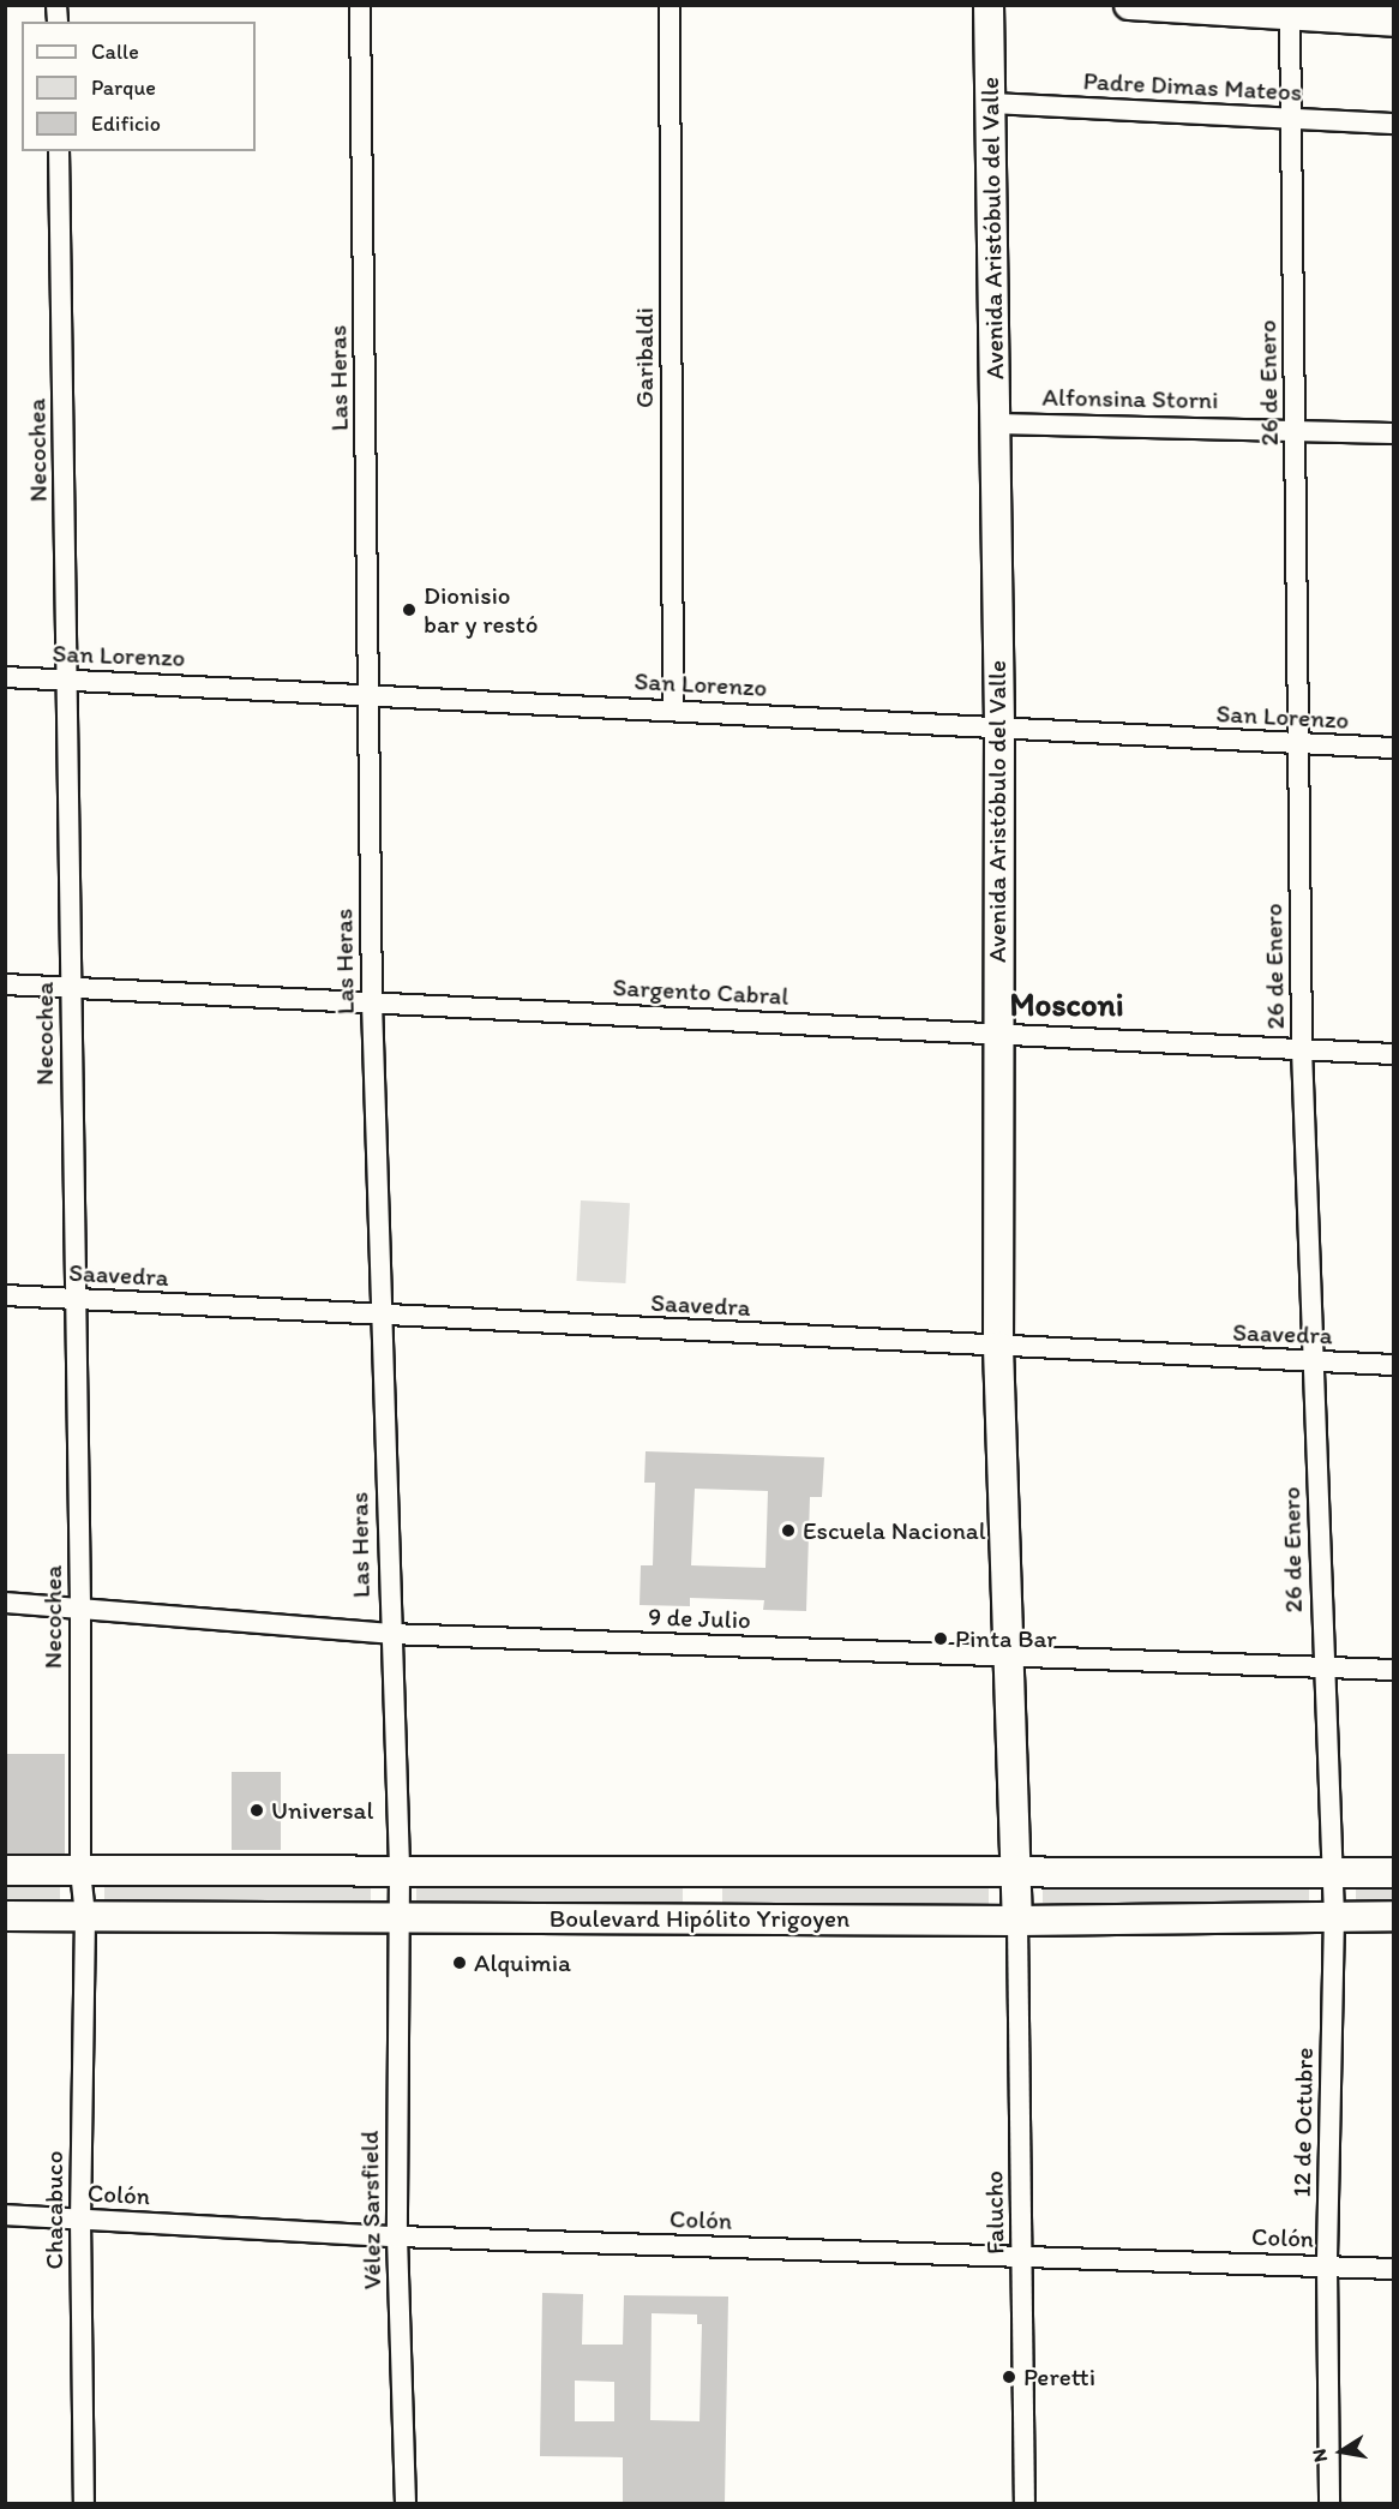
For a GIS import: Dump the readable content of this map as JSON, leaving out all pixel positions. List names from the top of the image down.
{
  "streets": {
    "main road": ["Avenida Aristóbulo del Valle", "Boulevard Hipólito Yrigoyen"],
    "street": [
      "Padre Dimas Mateos",
      "Garibaldi",
      "Las Heras",
      "26 de Enero",
      "Alfonsina Storni",
      "Necochea",
      "San Lorenzo",
      "Sargento Cabral",
      "Saavedra",
      "9 de Julio",
      "12 de Octubre",
      "Colón",
      "Chacabuco",
      "Vélez Sarsfield",
      "Falucho"
    ]
  },
  "crossings": [
    ["Padre Dimas Mateos", "Avenida Aristóbulo del Valle"],
    ["Padre Dimas Mateos", "26 de Enero"],
    ["Avenida Aristóbulo del Valle", "Alfonsina Storni"],
    ["Avenida Aristóbulo del Valle", "San Lorenzo"],
    ["Avenida Aristóbulo del Valle", "Sargento Cabral"],
    ["Avenida Aristóbulo del Valle", "Saavedra"],
    ["Avenida Aristóbulo del Valle", "9 de Julio"],
    ["Avenida Aristóbulo del Valle", "Boulevard Hipólito Yrigoyen"],
    ["Avenida Aristóbulo del Valle", "Falucho"],
    ["Garibaldi", "San Lorenzo"],
    ["Las Heras", "San Lorenzo"],
    ["Las Heras", "Sargento Cabral"],
    ["Las Heras", "Saavedra"],
    ["Las Heras", "9 de Julio"],
    ["Las Heras", "Boulevard Hipólito Yrigoyen"],
    ["Las Heras", "Vélez Sarsfield"],
    ["26 de Enero", "Alfonsina Storni"],
    ["26 de Enero", "San Lorenzo"],
    ["26 de Enero", "Sargento Cabral"],
    ["26 de Enero", "Saavedra"],
    ["26 de Enero", "9 de Julio"],
    ["26 de Enero", "Boulevard Hipólito Yrigoyen"],
    ["26 de Enero", "12 de Octubre"],
    ["Necochea", "San Lorenzo"],
    ["Necochea", "Sargento Cabral"],
    ["Necochea", "Saavedra"],
    ["Necochea", "9 de Julio"],
    ["Necochea", "Boulevard Hipólito Yrigoyen"],
    ["Necochea", "Chacabuco"],
    ["Boulevard Hipólito Yrigoyen", "12 de Octubre"],
    ["Boulevard Hipólito Yrigoyen", "Chacabuco"],
    ["Boulevard Hipólito Yrigoyen", "Vélez Sarsfield"],
    ["Boulevard Hipólito Yrigoyen", "Falucho"],
    ["12 de Octubre", "Colón"],
    ["Colón", "Chacabuco"],
    ["Colón", "Vélez Sarsfield"],
    ["Colón", "Falucho"]
  ],
  "districts": ["Mosconi"],
  "places": [
    "Dionisio bar y restó",
    "Escuela Nacional",
    "Pinta Bar",
    "Universal",
    "Alquimia",
    "Peretti"
  ],
  "legend": ["Calle", "Parque", "Edificio"],
  "north": "left"
}
